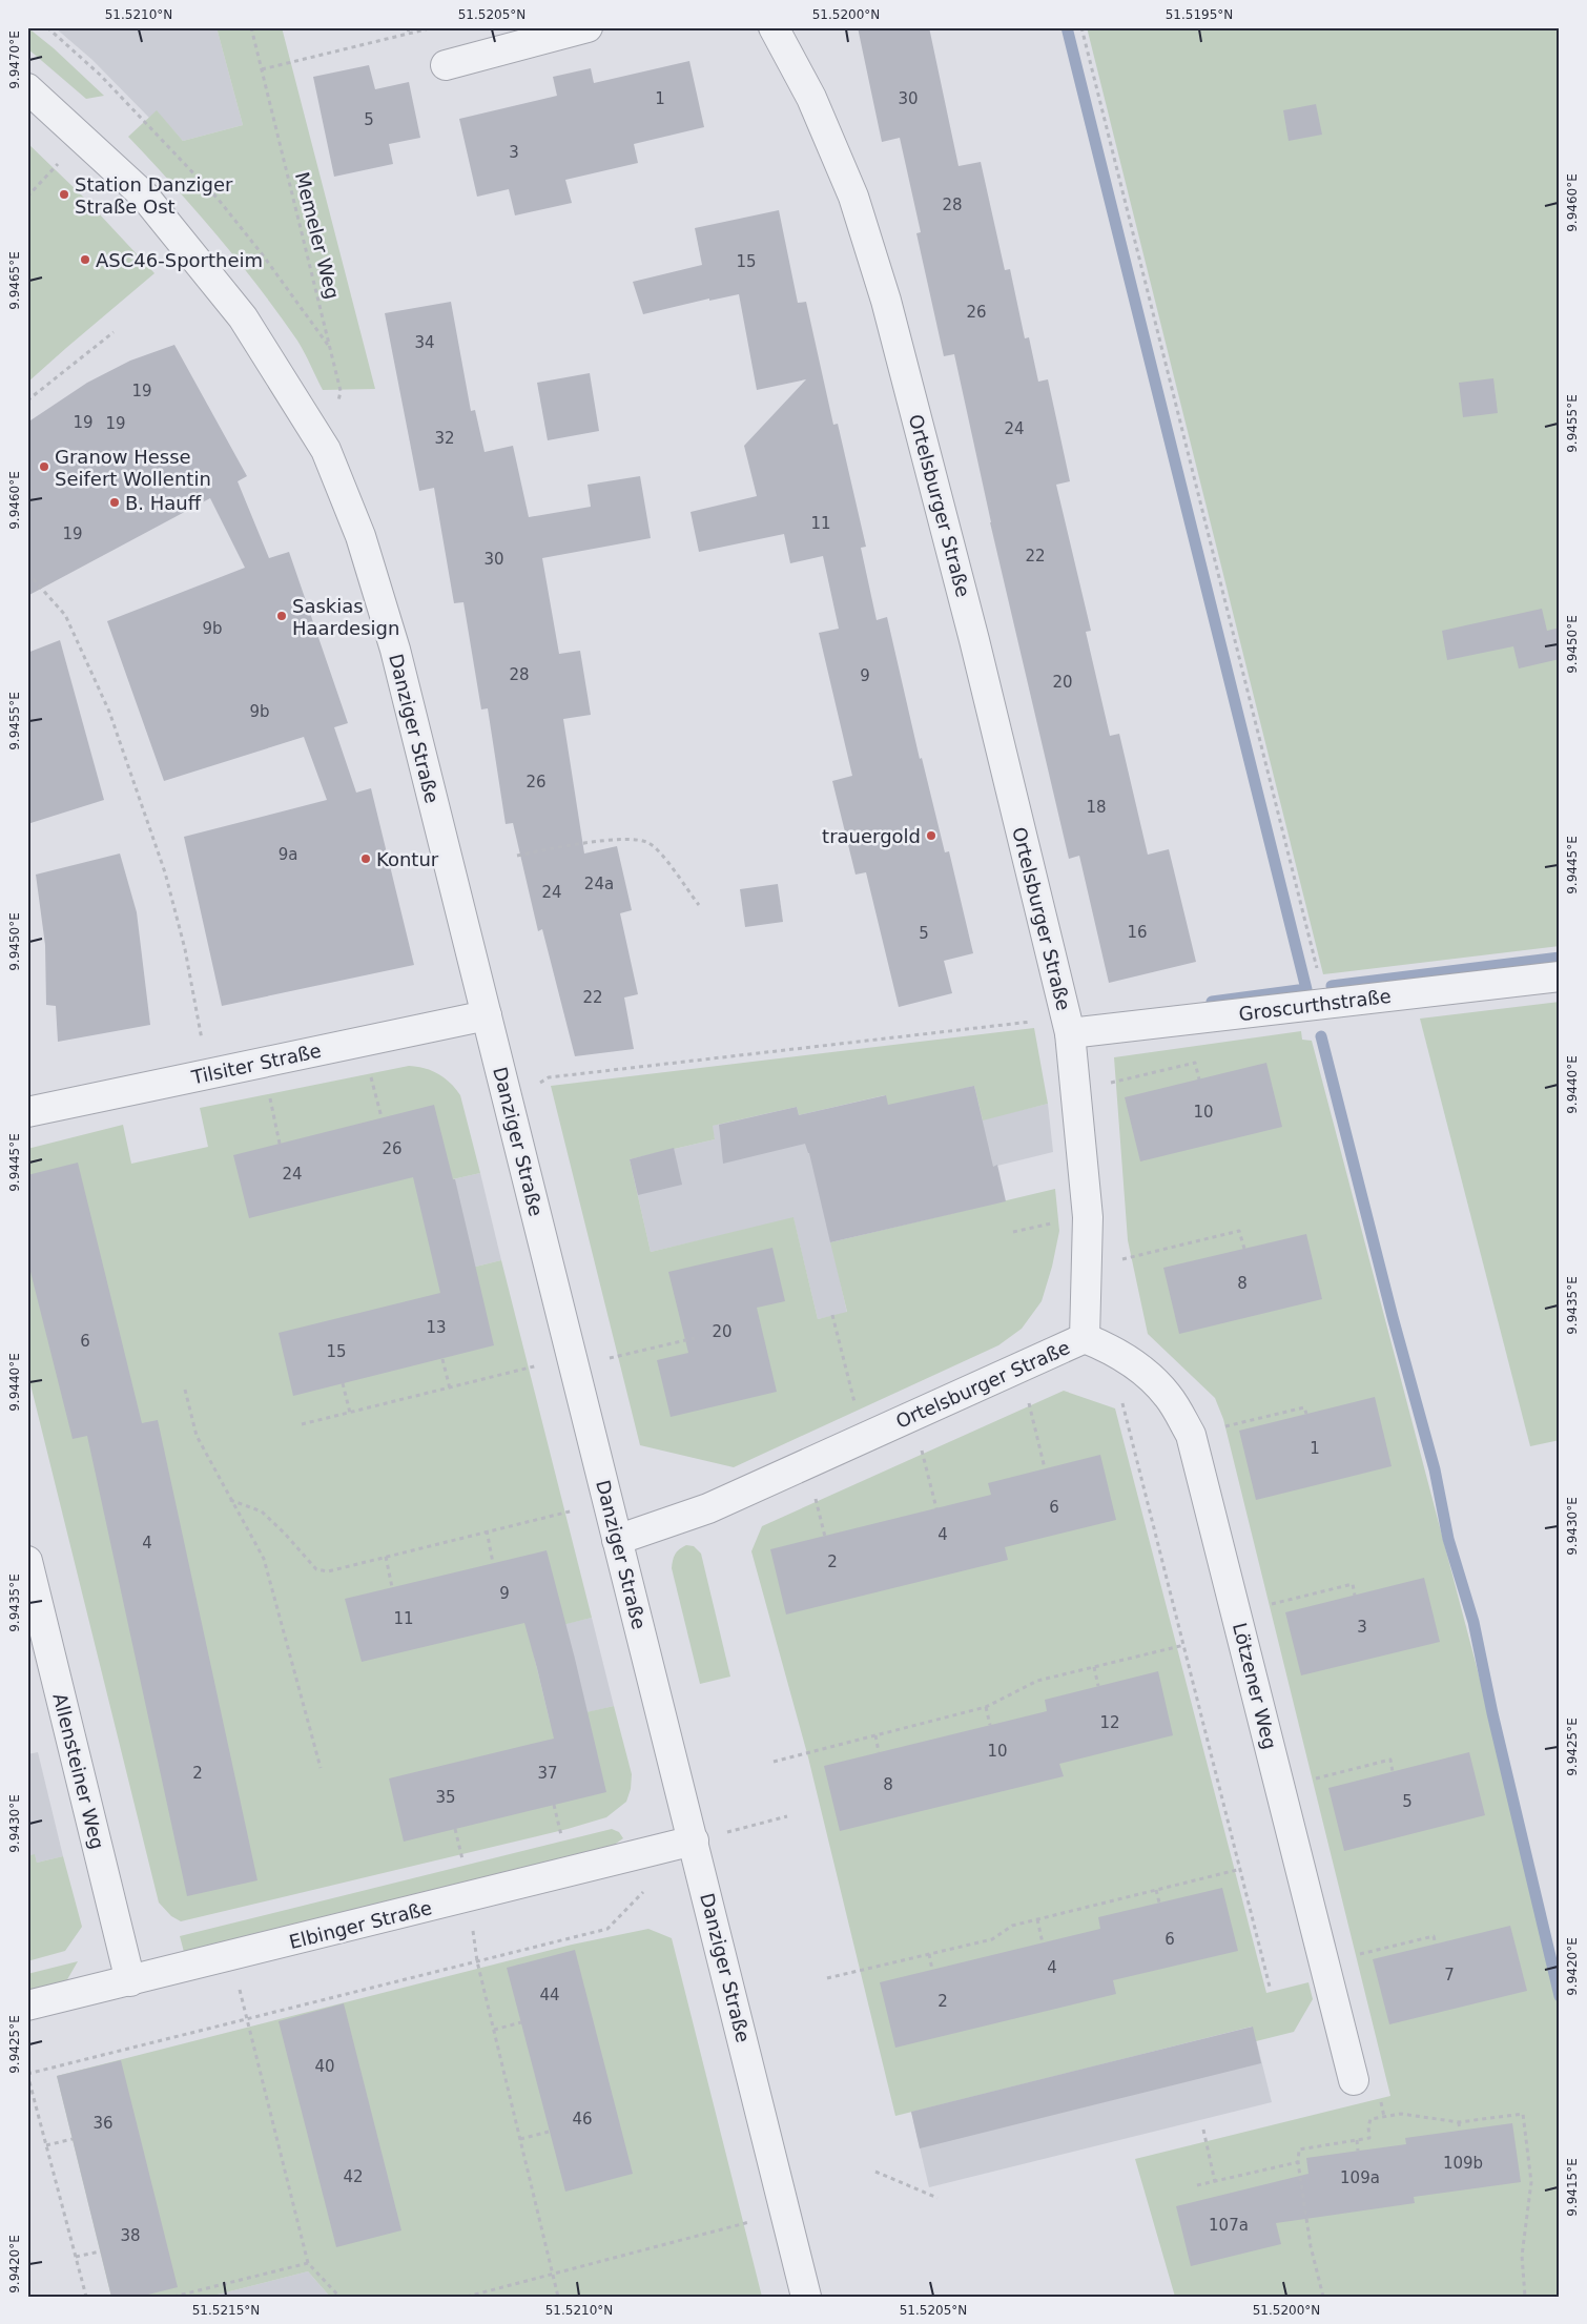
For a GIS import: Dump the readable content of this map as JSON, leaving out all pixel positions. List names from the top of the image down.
{
  "streets": {
    "street": [
      "Ortelsburger Straße",
      "Danziger Straße",
      "Groscurthstraße",
      "Tilsiter Straße",
      "Lötzener Weg",
      "Allensteiner Weg",
      "Elbinger Straße"
    ],
    "path": ["Memeler Weg"]
  },
  "crossings": [
    ["Memeler Weg", "Danziger Straße"],
    ["Ortelsburger Straße", "Danziger Straße"],
    ["Ortelsburger Straße", "Groscurthstraße"],
    ["Ortelsburger Straße", "Lötzener Weg"],
    ["Danziger Straße", "Tilsiter Straße"],
    ["Danziger Straße", "Elbinger Straße"],
    ["Allensteiner Weg", "Elbinger Straße"]
  ],
  "places": [
    "Station Danziger Straße Ost",
    "ASC46-Sportheim",
    "Granow Hesse Seifert Wollentin",
    "B. Hauff",
    "Saskias Haardesign",
    "trauergold",
    "Kontur"
  ],
  "house_numbers": [
    "1",
    "30",
    "5",
    "3",
    "28",
    "15",
    "26",
    "34",
    "19",
    "19",
    "19",
    "24",
    "32",
    "11",
    "19",
    "22",
    "30",
    "9b",
    "28",
    "9",
    "20",
    "9b",
    "26",
    "18",
    "9a",
    "24a",
    "24",
    "16",
    "5",
    "22",
    "10",
    "26",
    "24",
    "8",
    "13",
    "20",
    "6",
    "15",
    "1",
    "6",
    "4",
    "4",
    "2",
    "9",
    "11",
    "3",
    "12",
    "10",
    "2",
    "37",
    "8",
    "35",
    "5",
    "6",
    "4",
    "7",
    "44",
    "2",
    "40",
    "46",
    "36",
    "109b",
    "42",
    "109a",
    "107a",
    "38"
  ],
  "coordinates": [
    "51.5210°N",
    "51.5205°N",
    "51.5200°N",
    "51.5195°N",
    "9.9470°E",
    "9.9460°E",
    "9.9465°E",
    "9.9455°E",
    "9.9450°E",
    "9.9445°E",
    "9.9440°E",
    "9.9435°E",
    "9.9430°E",
    "9.9425°E",
    "9.9420°E",
    "9.9415°E",
    "51.5215°N"
  ]
}
